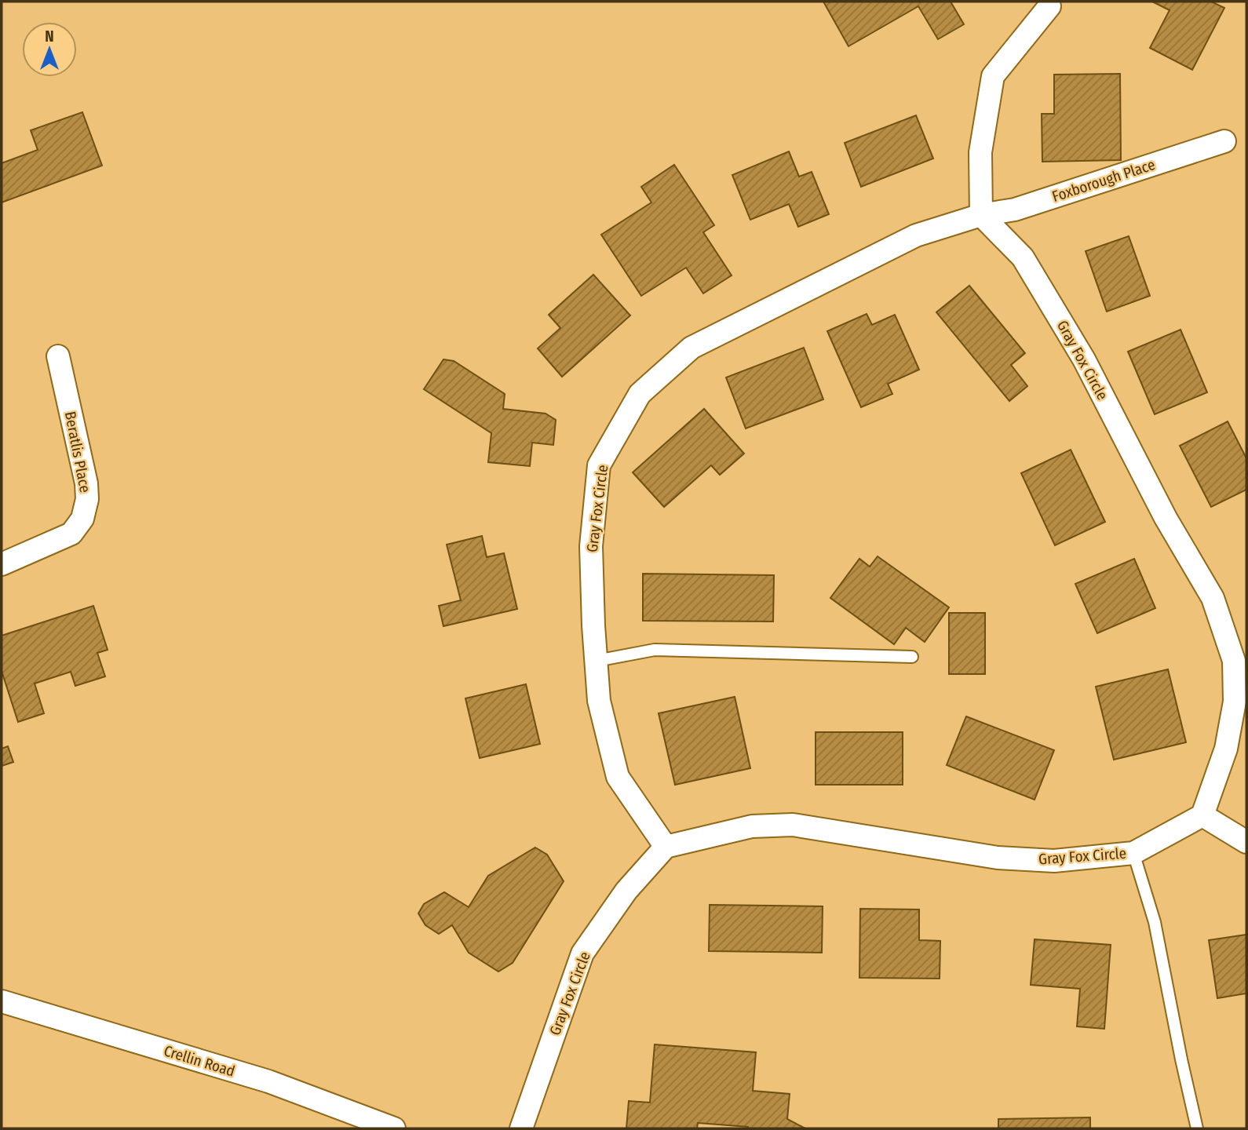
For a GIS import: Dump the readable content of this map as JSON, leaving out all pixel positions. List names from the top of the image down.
{
  "streets": {
    "street": [
      "Foxborough Place",
      "Gray Fox Circle",
      "Beratlis Place",
      "Crellin Road"
    ]
  },
  "crossings": [
    ["Foxborough Place", "Gray Fox Circle"]
  ],
  "north": "top"
}
